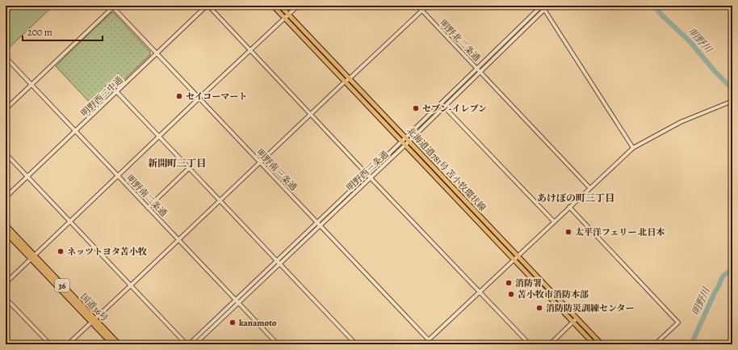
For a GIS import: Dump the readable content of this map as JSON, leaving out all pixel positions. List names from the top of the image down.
{
  "streets": {
    "highway": ["36", "国道36号"],
    "main road": ["北海道道781号 苫小牧環状線"],
    "street": [
      "明野北二条通",
      "明野西二中通",
      "明野南三条通",
      "明野西三条通",
      "明野南二条通"
    ]
  },
  "crossings": [
    ["明野北二条通", "明野西三条通"],
    ["明野西二中通", "明野南三条通"],
    ["明野西二中通", "明野南二条通"],
    ["北海道道781号 苫小牧環状線", "明野西三条通"],
    ["明野南三条通", "明野西三条通"],
    ["明野西三条通", "明野南二条通"]
  ],
  "districts": ["新開町三丁目", "あけぼの町三丁目"],
  "water": ["明野川"],
  "places": [
    "セイコーマート",
    "セブン-イレブン",
    "太平洋フェリー 北日本",
    "ネッツトヨタ苫小牧",
    "消防署",
    "苫小牧市消防本部",
    "消防防災訓練センター",
    "kanamoto"
  ],
  "scale_bar": "200 m"
}
